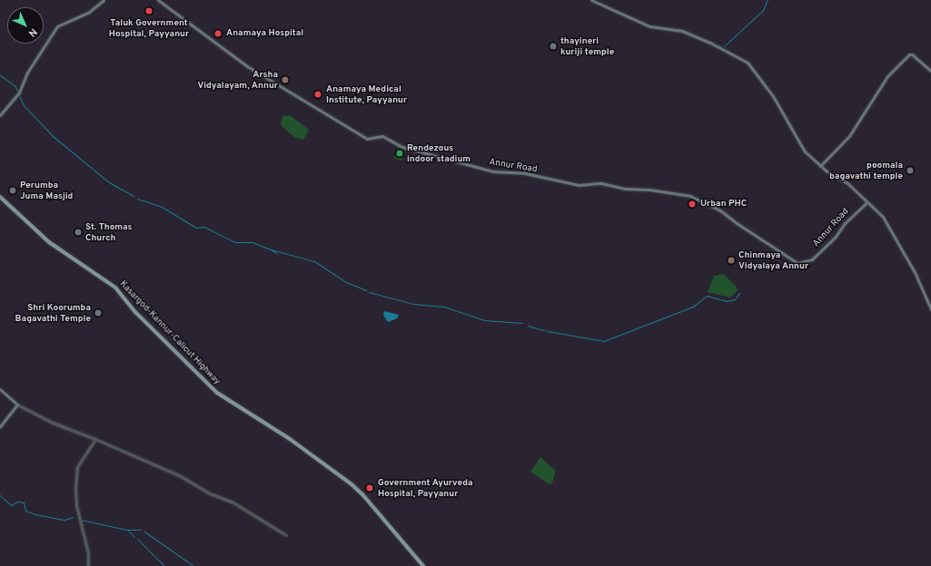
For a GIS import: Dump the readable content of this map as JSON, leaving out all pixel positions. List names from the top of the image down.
{
  "streets": {
    "highway": ["Kasargod-Kannur-Calicut Highway"],
    "main road": ["Annur Road"]
  },
  "places": [
    "Taluk Government Hospital, Payyanur",
    "Anamaya Hospital",
    "thayineri kuriji temple",
    "Arsha Vidyalayam, Annur",
    "Anamaya Medical Institute, Payyanur",
    "Rendezous indoor stadium",
    "poomala bagavathi temple",
    "Perumba Juma Masjid",
    "Urban PHC",
    "St. Thomas Church",
    "Chinmaya Vidyalaya Annur",
    "Shri Koorumba Bagavathi Temple",
    "Government Ayurveda Hospital, Payyanur"
  ],
  "north": "bottom right"
}
